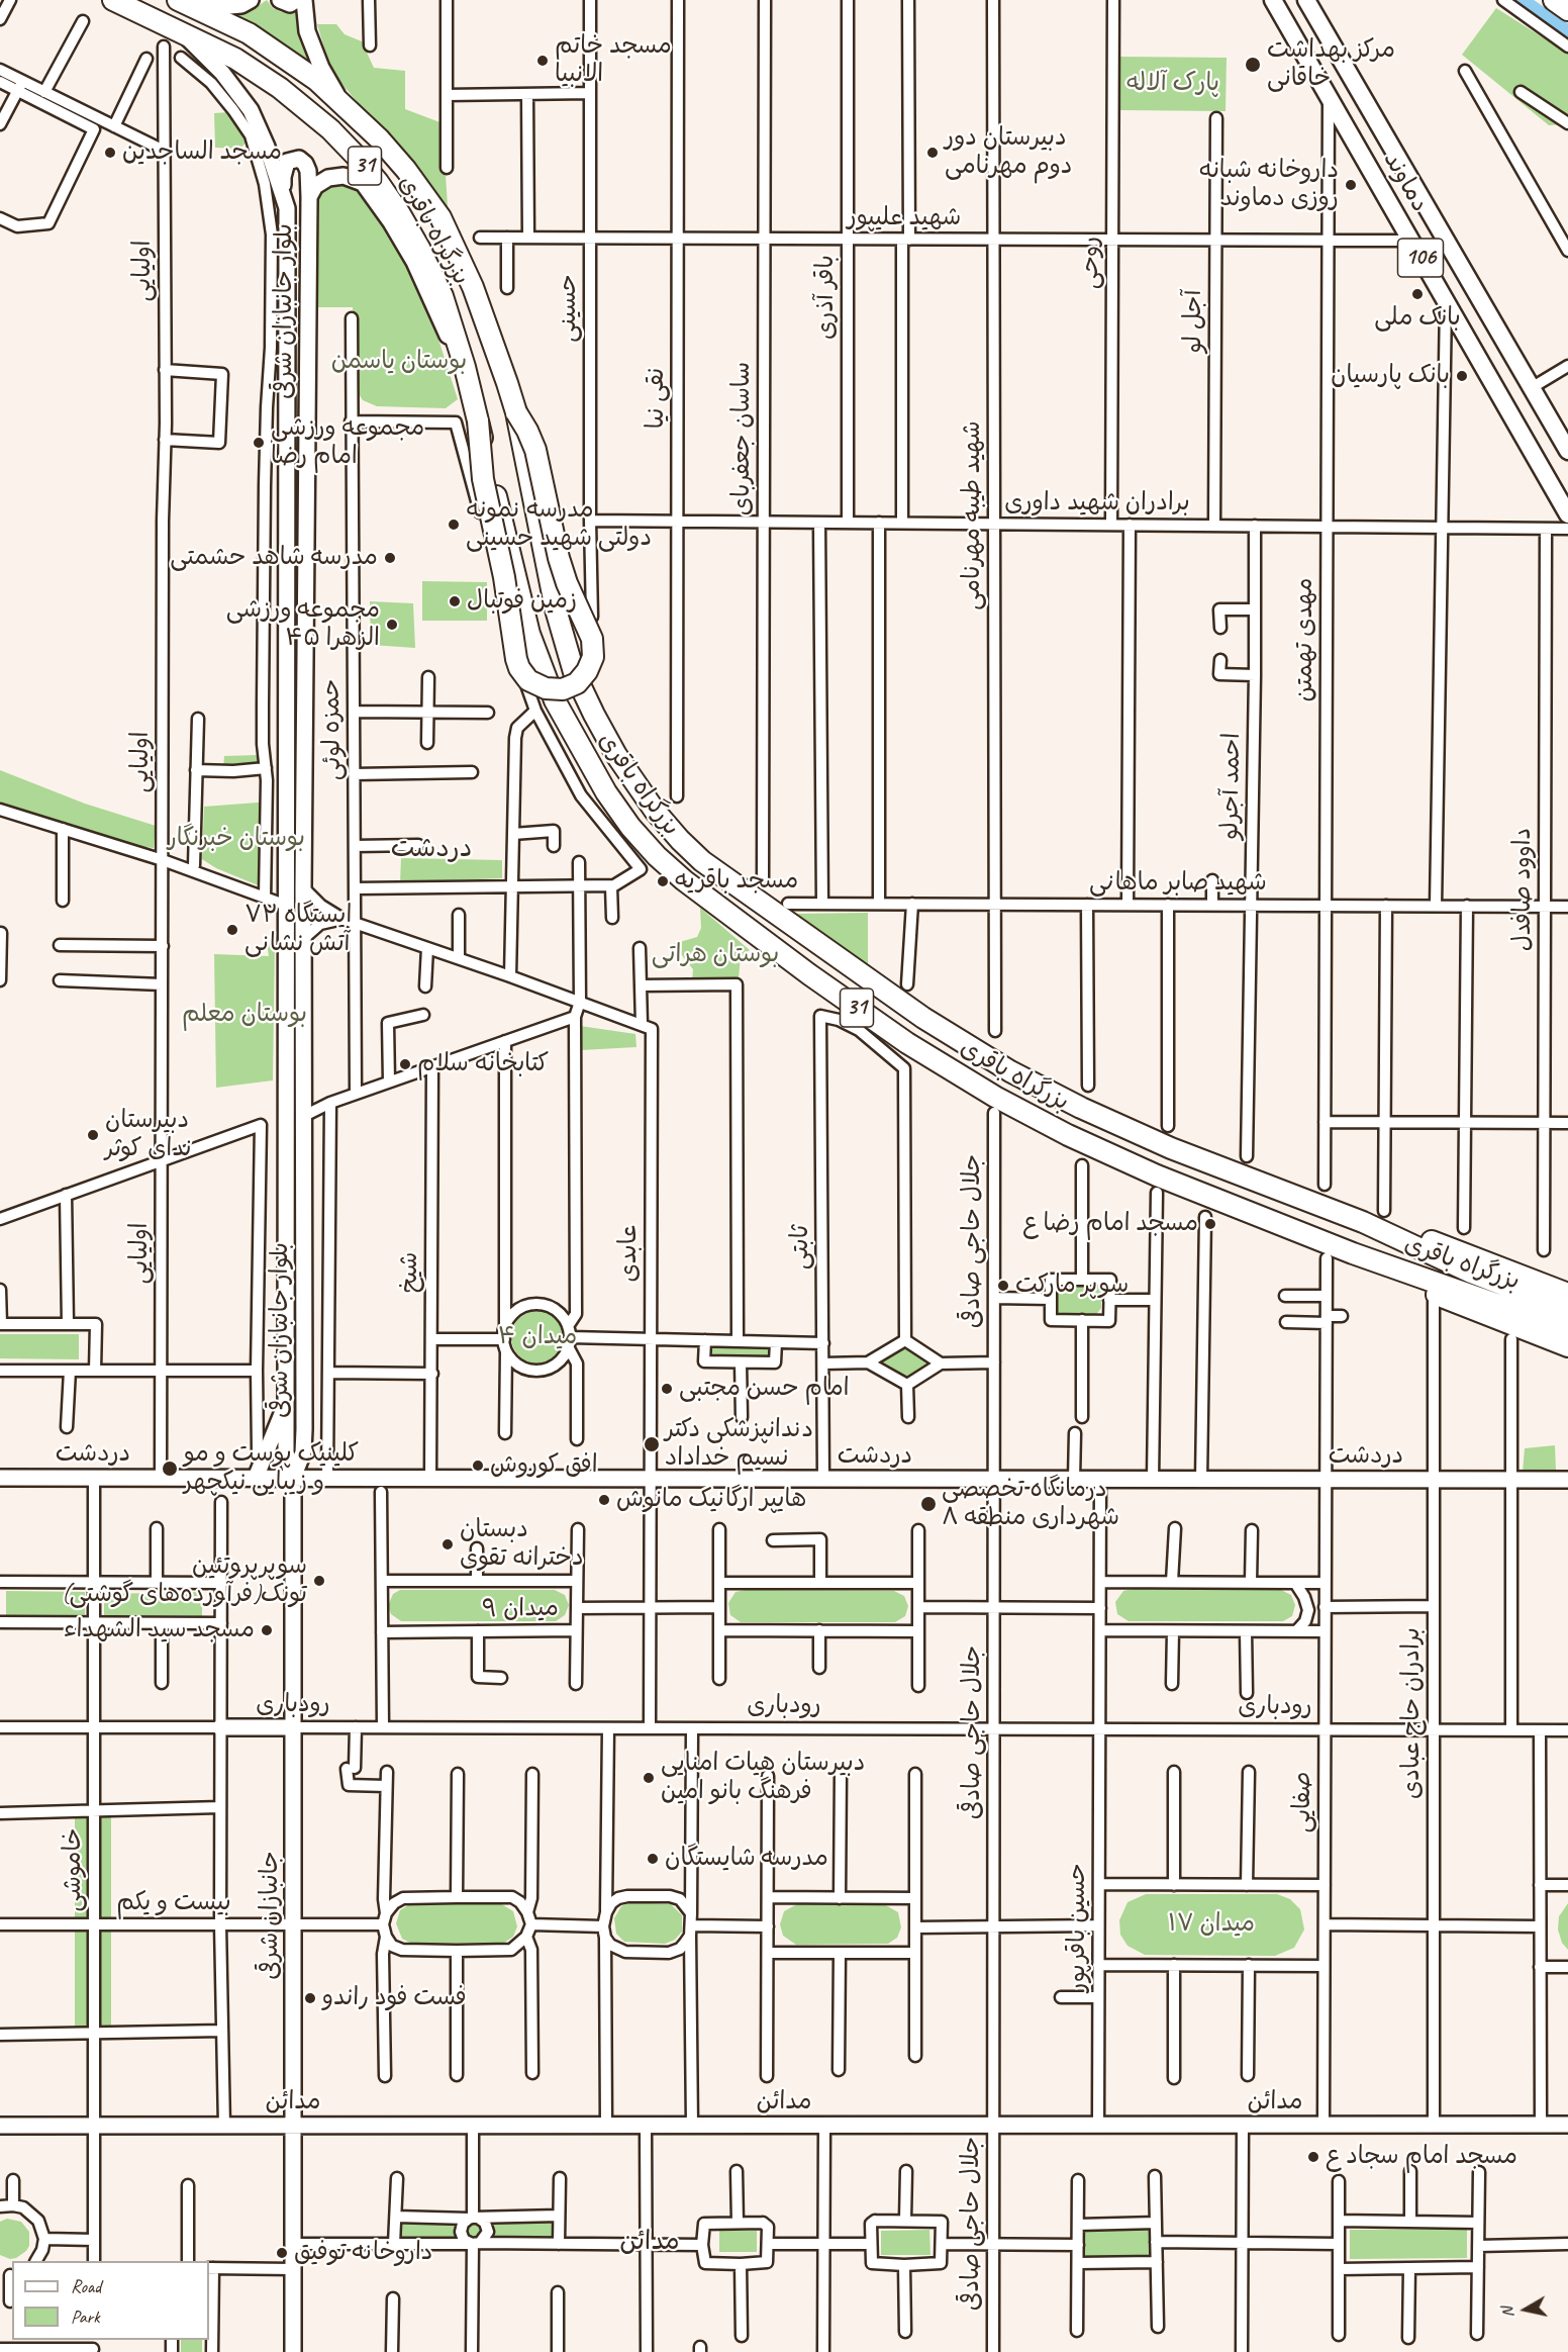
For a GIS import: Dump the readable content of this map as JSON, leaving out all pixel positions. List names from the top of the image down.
{
  "streets": {
    "highway": ["31", "بزرگراه باقری"],
    "main road": [
      "دماوند",
      "106",
      "بلوار جانبازان شرقی",
      "دردشت",
      "رودباری",
      "جانبازان شرقی",
      "مدائن"
    ],
    "street": [
      "شهید علیپور",
      "روحی",
      "اولیایی",
      "باقر آذری",
      "حسینی",
      "آجل لو",
      "نقی نیا",
      "ساسان جعفربای",
      "برادران شهید داوری",
      "شهید طیبه مهرنامی",
      "مهدی تهمتن",
      "حمزه لوئی",
      "احمد آجرلو",
      "شهید صابر ماهانی",
      "داوود صافدل",
      "جلال حاجی صادقی",
      "ثابتی",
      "عابدی",
      "شیخ",
      "میدان ۹",
      "برادران حاج عبادی",
      "صفایی",
      "خاموشی",
      "بیست و یکم",
      "حسین باقرپور"
    ]
  },
  "crossings": [
    ["دماوند", "شهید علیپور"],
    ["دماوند", "مهدی تهمتن"],
    ["شهید علیپور", "روحی"],
    ["شهید علیپور", "باقر آذری"],
    ["شهید علیپور", "حسینی"],
    ["شهید علیپور", "آجل لو"],
    ["شهید علیپور", "نقی نیا"],
    ["شهید علیپور", "ساسان جعفربای"],
    ["شهید علیپور", "شهید طیبه مهرنامی"],
    ["شهید علیپور", "مهدی تهمتن"],
    ["بزرگراه باقری", "بلوار جانبازان شرقی"],
    ["روحی", "برادران شهید داوری"],
    ["اولیایی", "دردشت"],
    ["باقر آذری", "برادران شهید داوری"],
    ["حسینی", "برادران شهید داوری"],
    ["بلوار جانبازان شرقی", "دردشت"],
    ["بلوار جانبازان شرقی", "جانبازان شرقی"],
    ["آجل لو", "برادران شهید داوری"],
    ["نقی نیا", "برادران شهید داوری"],
    ["ساسان جعفربای", "برادران شهید داوری"],
    ["برادران شهید داوری", "شهید طیبه مهرنامی"],
    ["برادران شهید داوری", "مهدی تهمتن"],
    ["برادران شهید داوری", "احمد آجرلو"],
    ["برادران شهید داوری", "داوود صافدل"],
    ["شهید طیبه مهرنامی", "شهید صابر ماهانی"],
    ["مهدی تهمتن", "شهید صابر ماهانی"],
    ["احمد آجرلو", "شهید صابر ماهانی"],
    ["شهید صابر ماهانی", "داوود صافدل"],
    ["جلال حاجی صادقی", "دردشت"],
    ["جلال حاجی صادقی", "رودباری"],
    ["جلال حاجی صادقی", "مدائن"],
    ["ثابتی", "دردشت"],
    ["عابدی", "دردشت"],
    ["عابدی", "رودباری"],
    ["شیخ", "دردشت"],
    ["دردشت", "برادران حاج عبادی"],
    ["دردشت", "صفایی"],
    ["دردشت", "خاموشی"],
    ["دردشت", "جانبازان شرقی"],
    ["دردشت", "حسین باقرپور"],
    ["رودباری", "برادران حاج عبادی"],
    ["رودباری", "صفایی"],
    ["رودباری", "خاموشی"],
    ["رودباری", "جانبازان شرقی"],
    ["رودباری", "حسین باقرپور"],
    ["برادران حاج عبادی", "مدائن"],
    ["صفایی", "مدائن"],
    ["خاموشی", "بیست و یکم"],
    ["خاموشی", "مدائن"],
    ["بیست و یکم", "جانبازان شرقی"],
    ["جانبازان شرقی", "مدائن"],
    ["حسین باقرپور", "مدائن"]
  ],
  "districts": ["دردشت", "مدائن"],
  "parks": [
    "پارک آلاله",
    "بوستان یاسمن",
    "بوستان خبرنگار",
    "بوستان هراتی",
    "بوستان معلم",
    "میدان ۴",
    "میدان ۱۷"
  ],
  "places": [
    "مسجد خاتم الانبیا",
    "مرکز بهداشت خاقانی",
    "مسجد الساجدین",
    "دبیرستان دور دوم مهرنامی",
    "داروخانه شبانه روزی دماوند",
    "بانک ملی",
    "بانک پارسیان",
    "مجموعه ورزشی امام رضا",
    "مدرسه نمونه دولتی شهید حسینی",
    "مدرسه شاهد حشمتی",
    "زمین فوتبال",
    "مجموعه ورزشی الزهرا ۴۵",
    "مسجد باقریه",
    "ایستگاه ۷۲ آتش نشانی",
    "کتابخانه سلام",
    "دبیرستان ندای کوثر",
    "مسجد امام رضا ع",
    "سوپر مارکت",
    "امام حسن مجتبی",
    "دندانپزشکی دکتر نسیم خداداد",
    "افق کوروش",
    "کلینیک پوست و مو و زیبایی نیکچهر",
    "هایپر ارگانیک مانوش",
    "درمانگاه تخصصی شهرداری منطقه ۸",
    "دبستان دخترانه تقوی",
    "سوپرپروتئین تونک(فرآورده‌های گوشتی)",
    "مسجد سید الشهداء",
    "دبیرستان هیات امنایی فرهنگ بانو امین",
    "مدرسه شایستگان",
    "فست فود راندو",
    "مسجد امام سجاد ع",
    "داروخانه توفیق"
  ],
  "legend": ["Road", "Park"],
  "north": "left"
}
